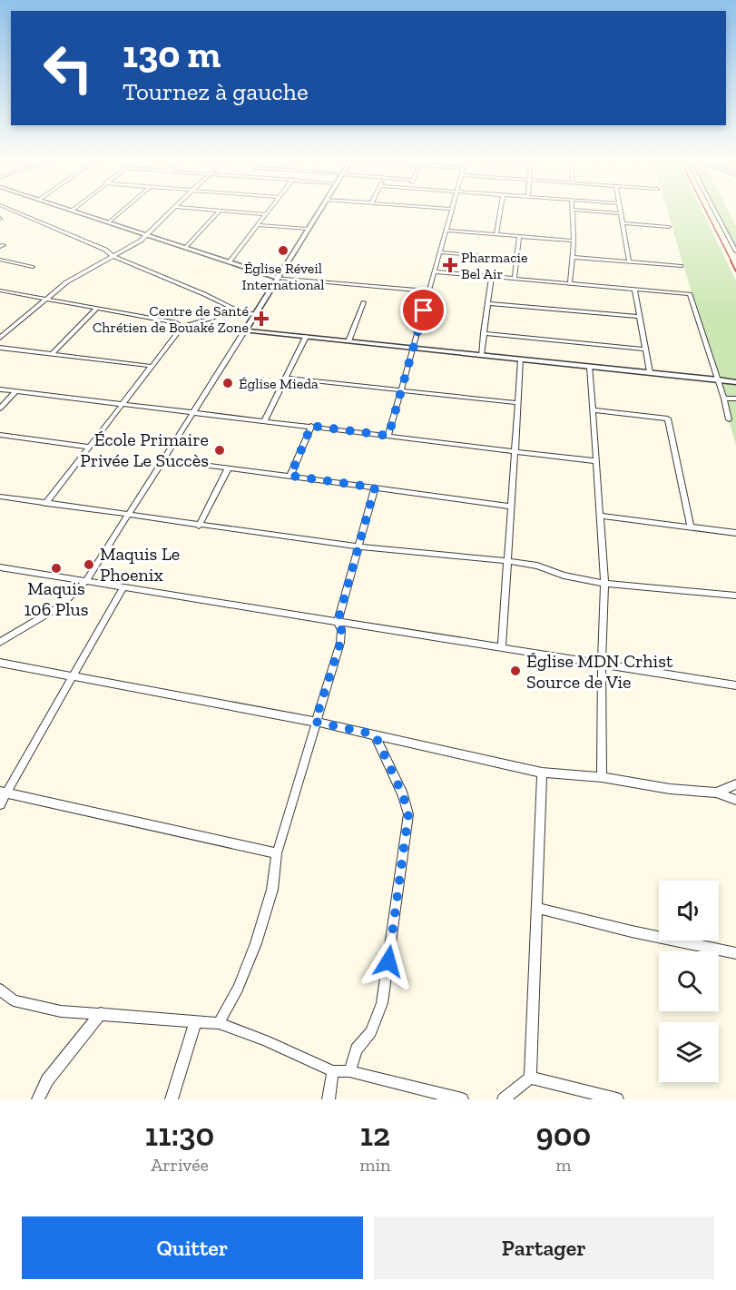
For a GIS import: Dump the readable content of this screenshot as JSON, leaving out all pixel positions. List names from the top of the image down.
{
  "places": {
    "other": [
      "Église Réveil International",
      "Église Mieda",
      "École Primaire Privée Le Succès",
      "Maquis Le Phoenix",
      "Maquis 106 Plus",
      "Église MDN Crhist Source de Vie"
    ],
    "health": ["Pharmacie Bel Air", "Centre de Santé Chrétien de Bouaké Zone"]
  },
  "page": {
    "turn": ["130 m", "Tournez à gauche"],
    "eta": [
      "11:30",
      "Arrivée",
      "12",
      "min",
      "900",
      "m"
    ],
    "buttons": ["Quitter", "Partager"]
  }
}
